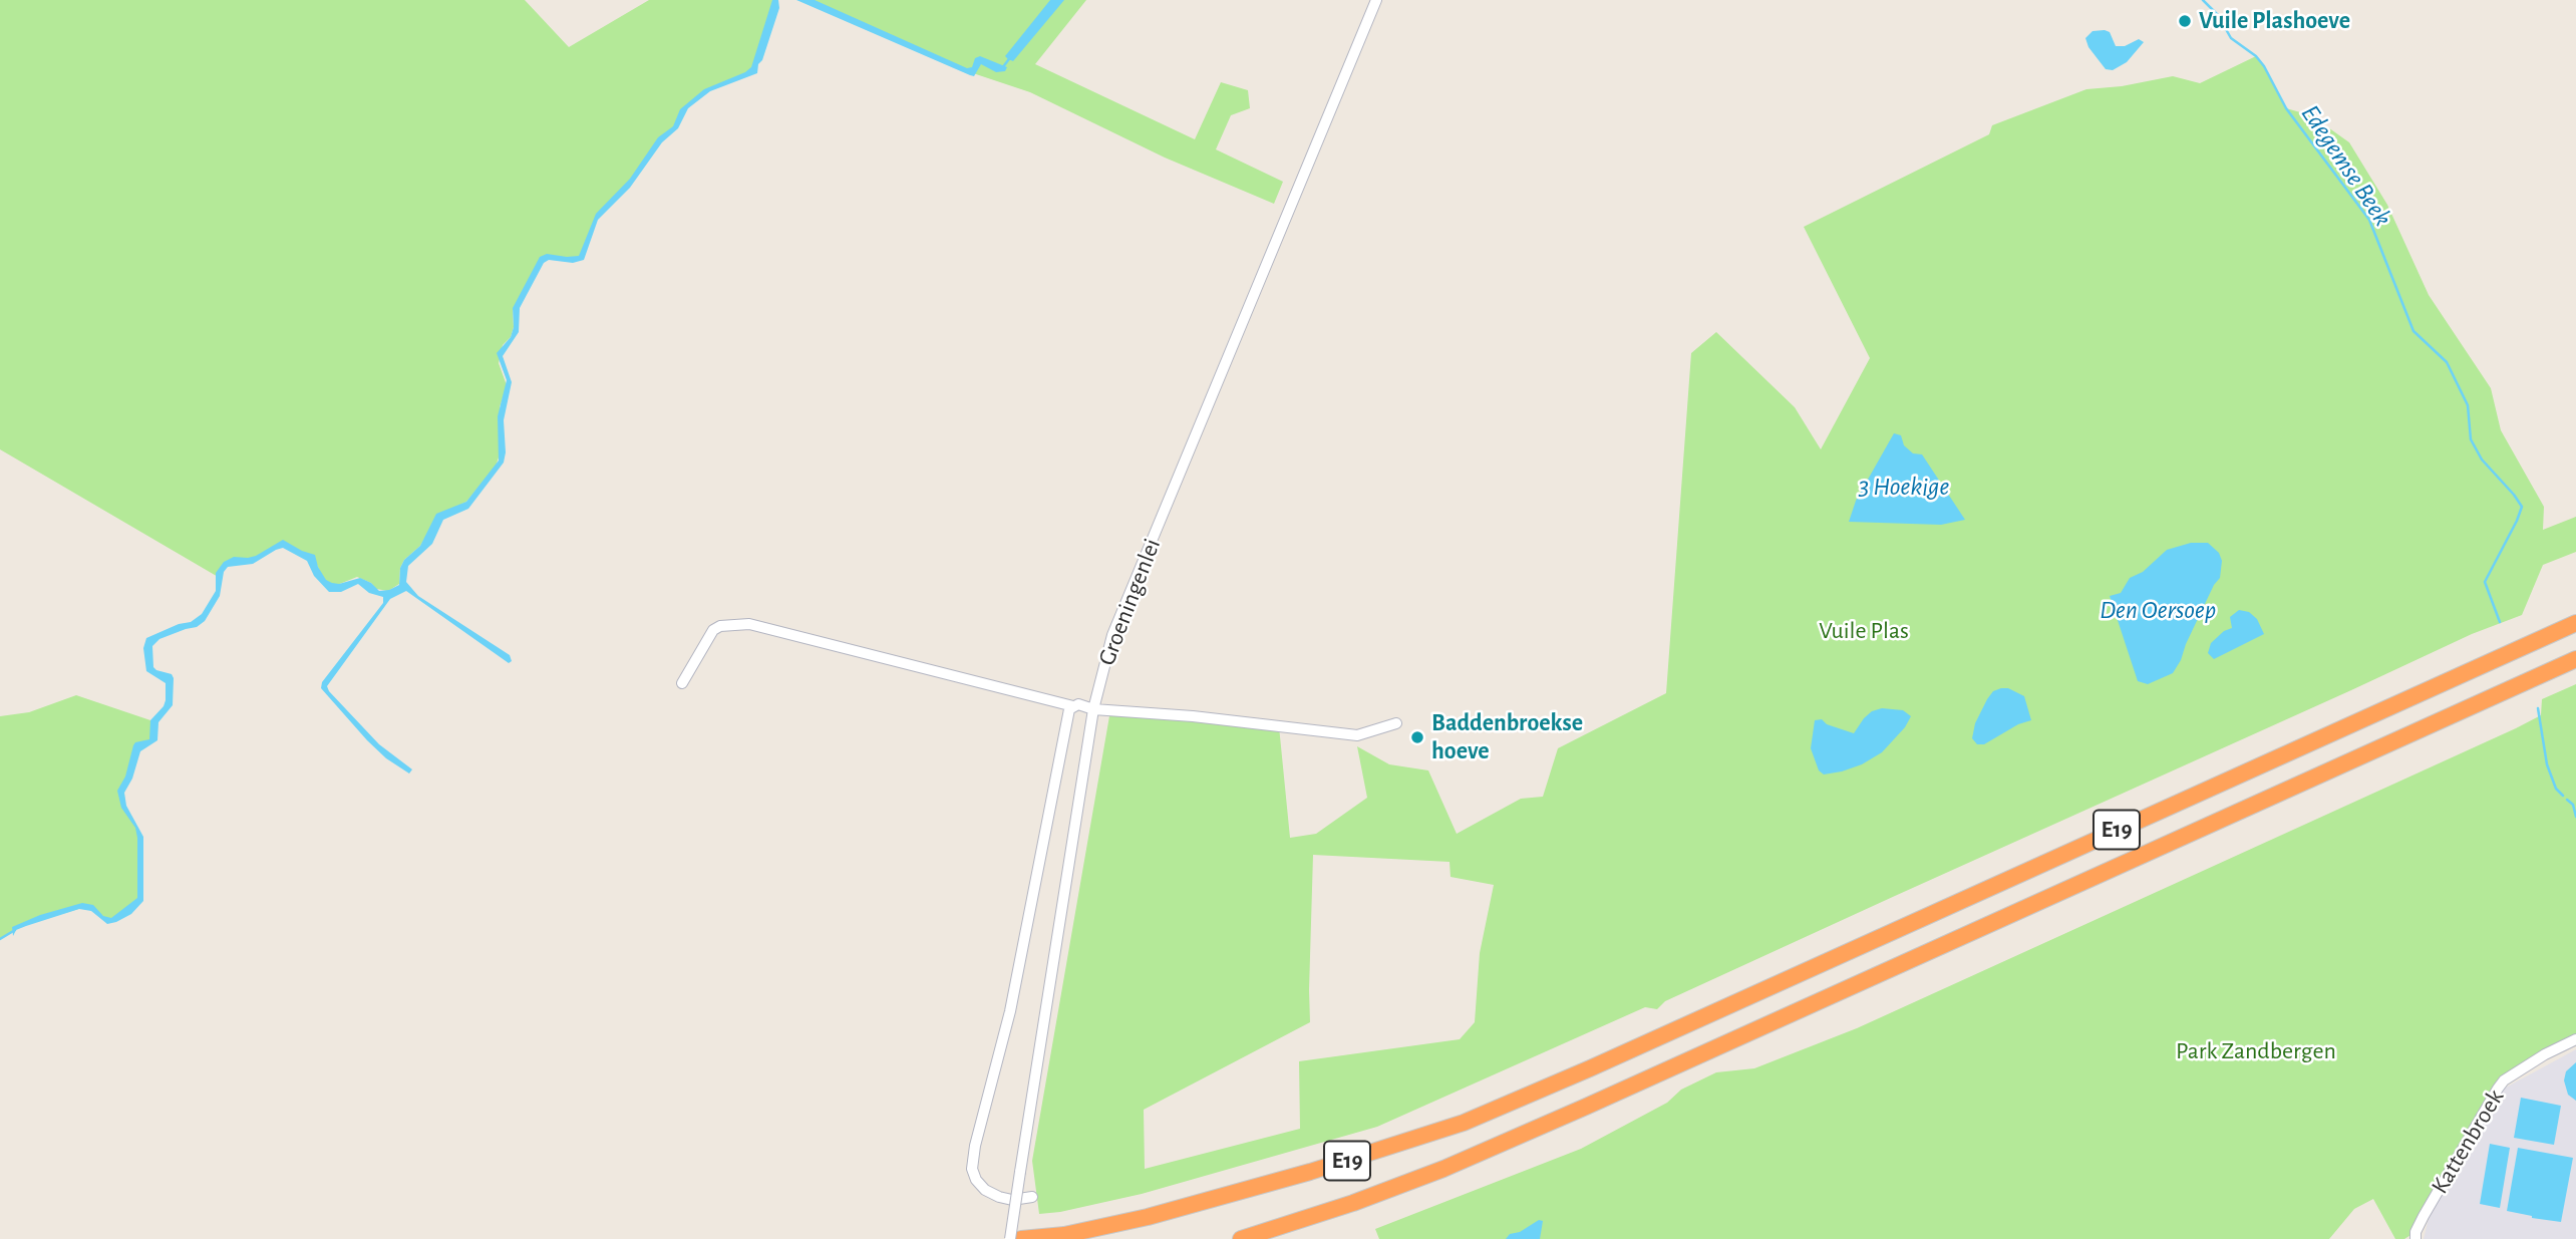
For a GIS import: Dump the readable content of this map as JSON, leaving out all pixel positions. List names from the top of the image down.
{
  "streets": {
    "highway": ["E19"],
    "street": ["Groeningenlei", "Kattenbroek"]
  },
  "water": ["Edegemse Beek", "3 Hoekige", "Den Oersoep"],
  "parks": ["Vuile Plas", "Park Zandbergen"],
  "places": ["Vuile Plashoeve", "Baddenbroekse hoeve"]
}
